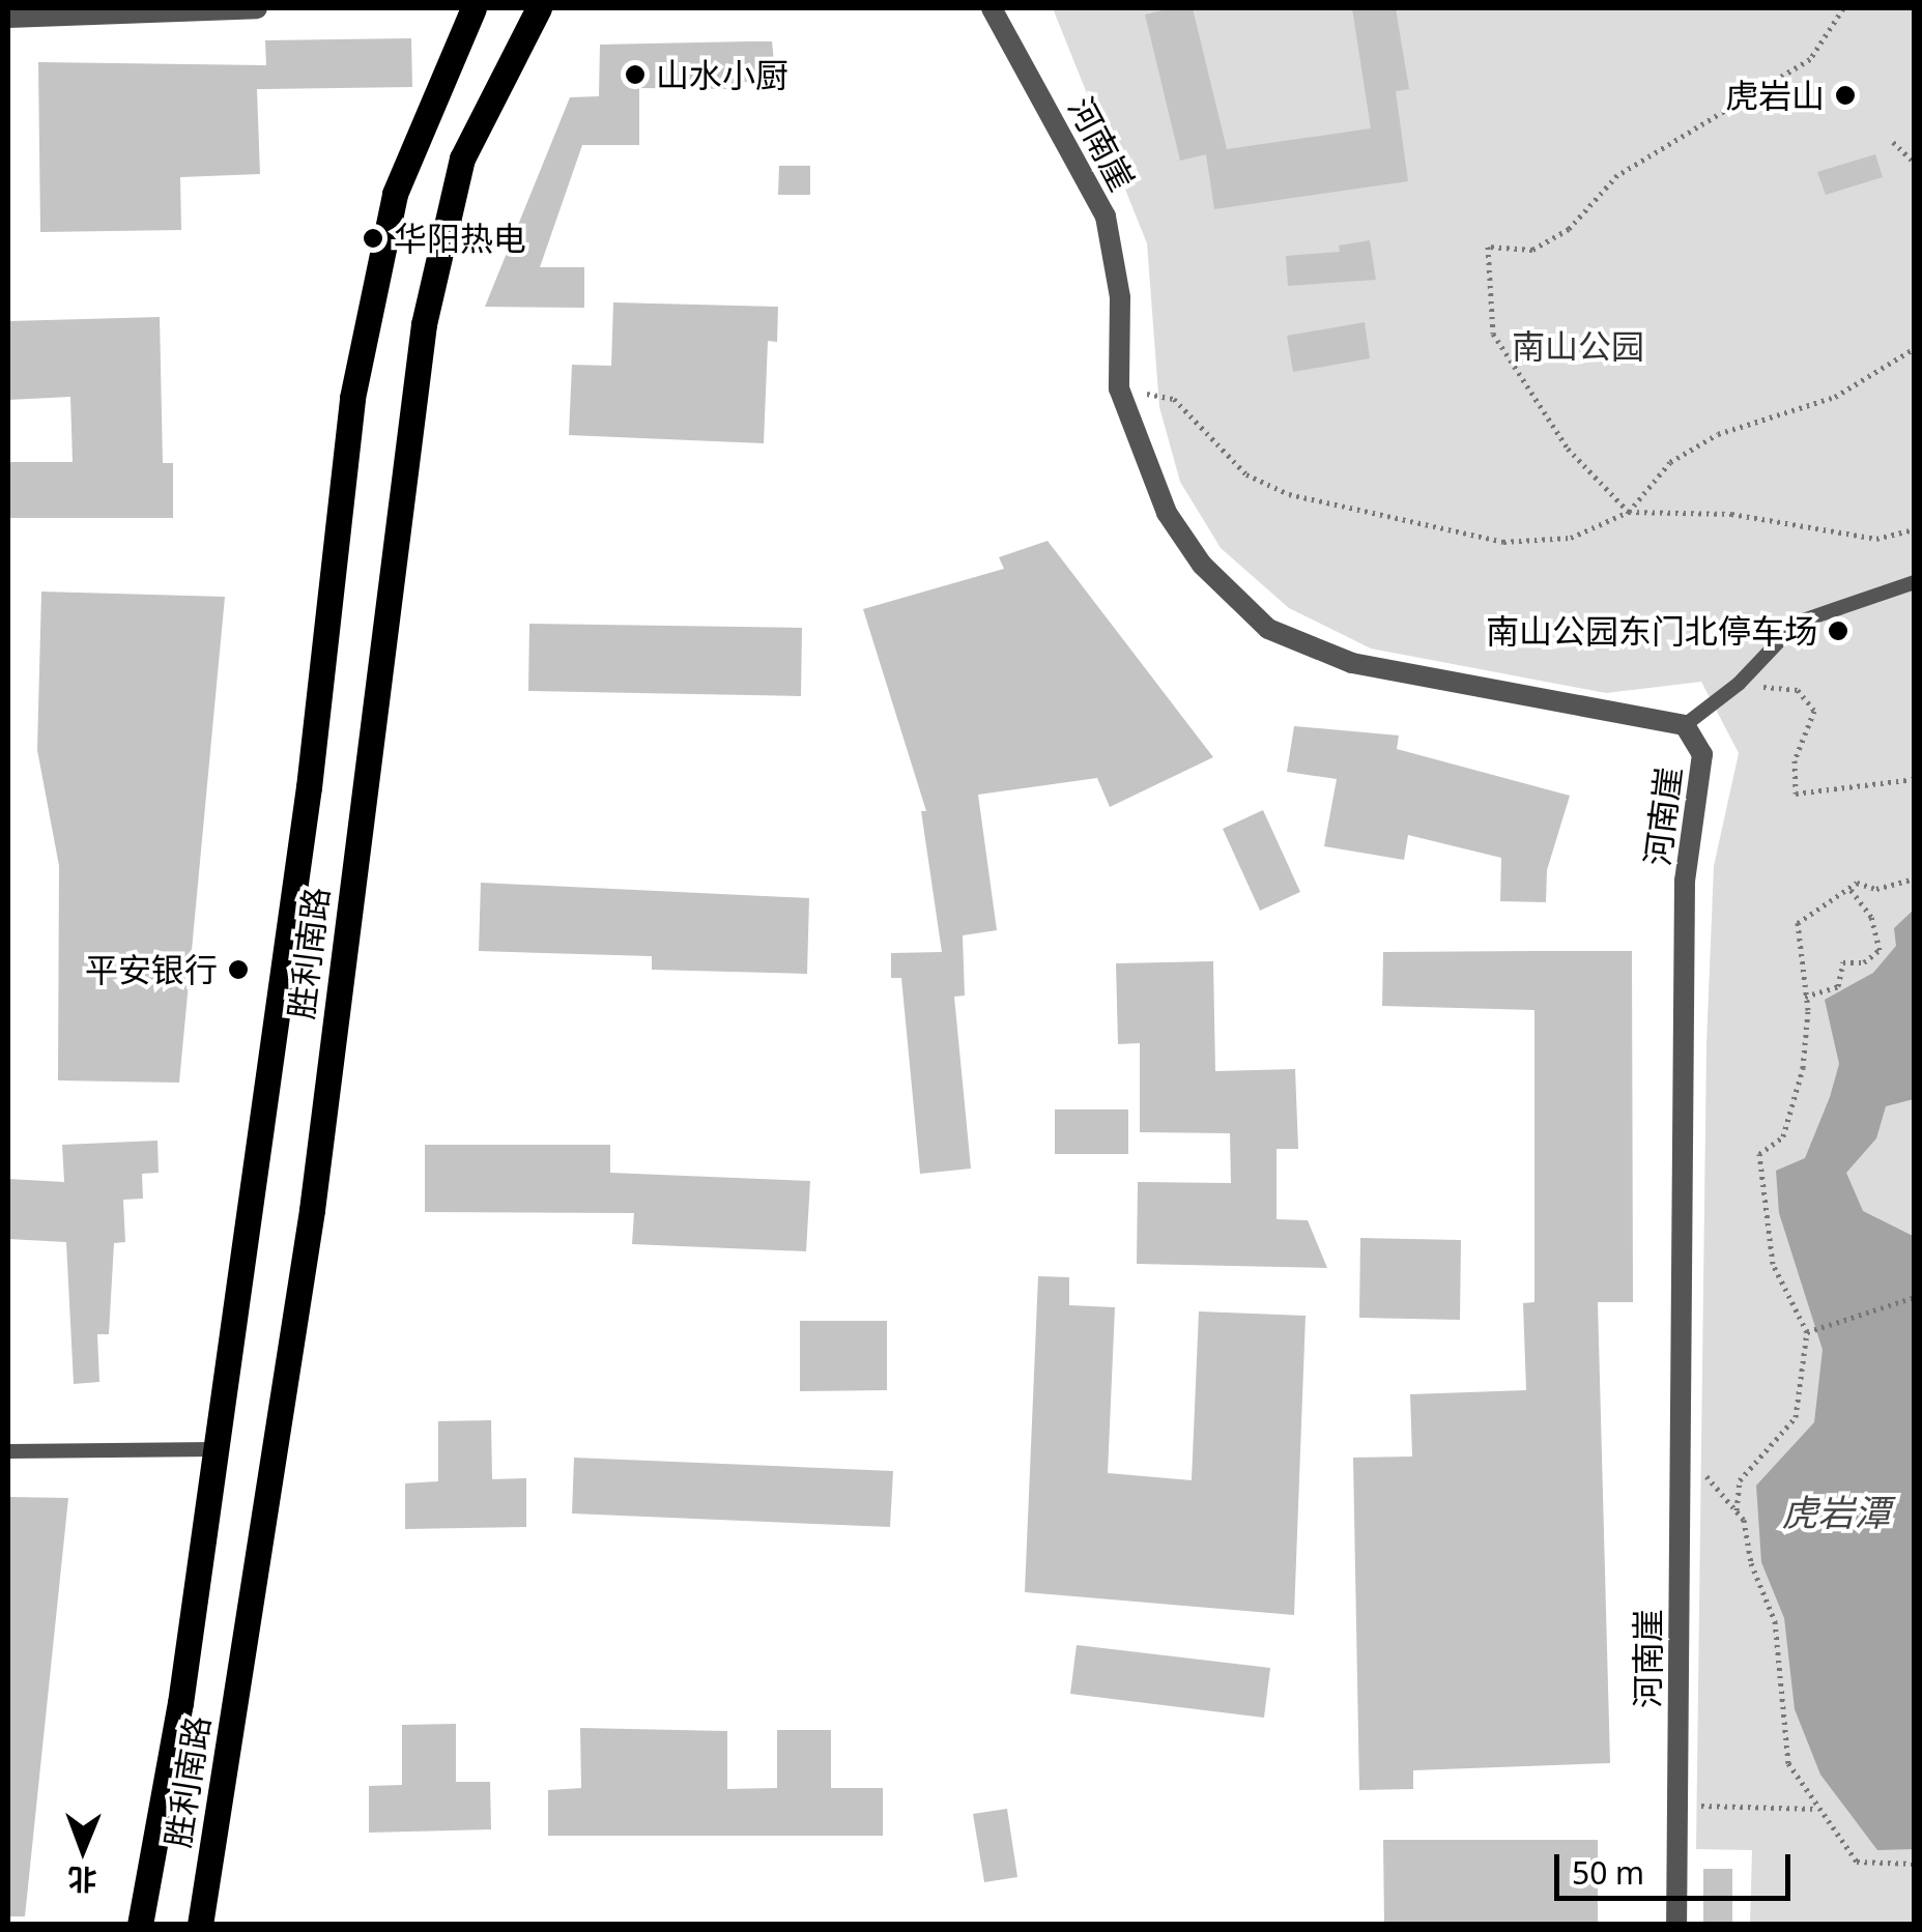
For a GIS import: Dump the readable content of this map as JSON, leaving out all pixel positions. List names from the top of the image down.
{
  "streets": {
    "main road": ["胜利南路"],
    "street": ["河南崖"]
  },
  "water": ["虎岩潭"],
  "parks": ["南山公园"],
  "places": [
    "山水小厨",
    "虎岩山",
    "华阳热电",
    "南山公园东门北停车场",
    "平安银行"
  ],
  "scale_bar": "50 m",
  "north": "bottom"
}
